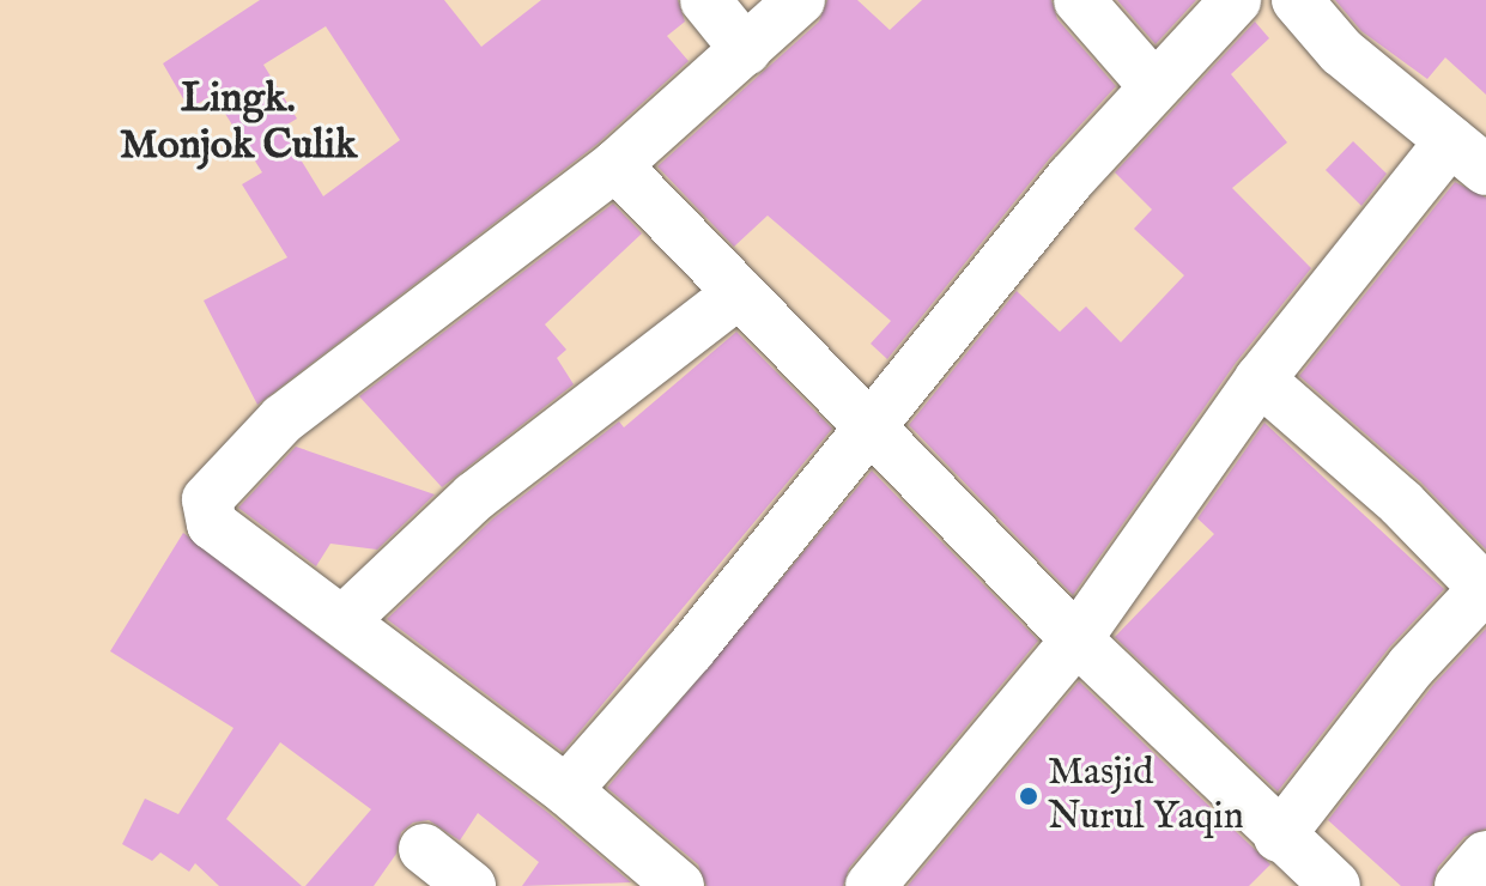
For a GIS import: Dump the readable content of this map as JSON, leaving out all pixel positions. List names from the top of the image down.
{
  "districts": ["Lingk. Monjok Culik"],
  "places": ["Masjid Nurul Yaqin"]
}
